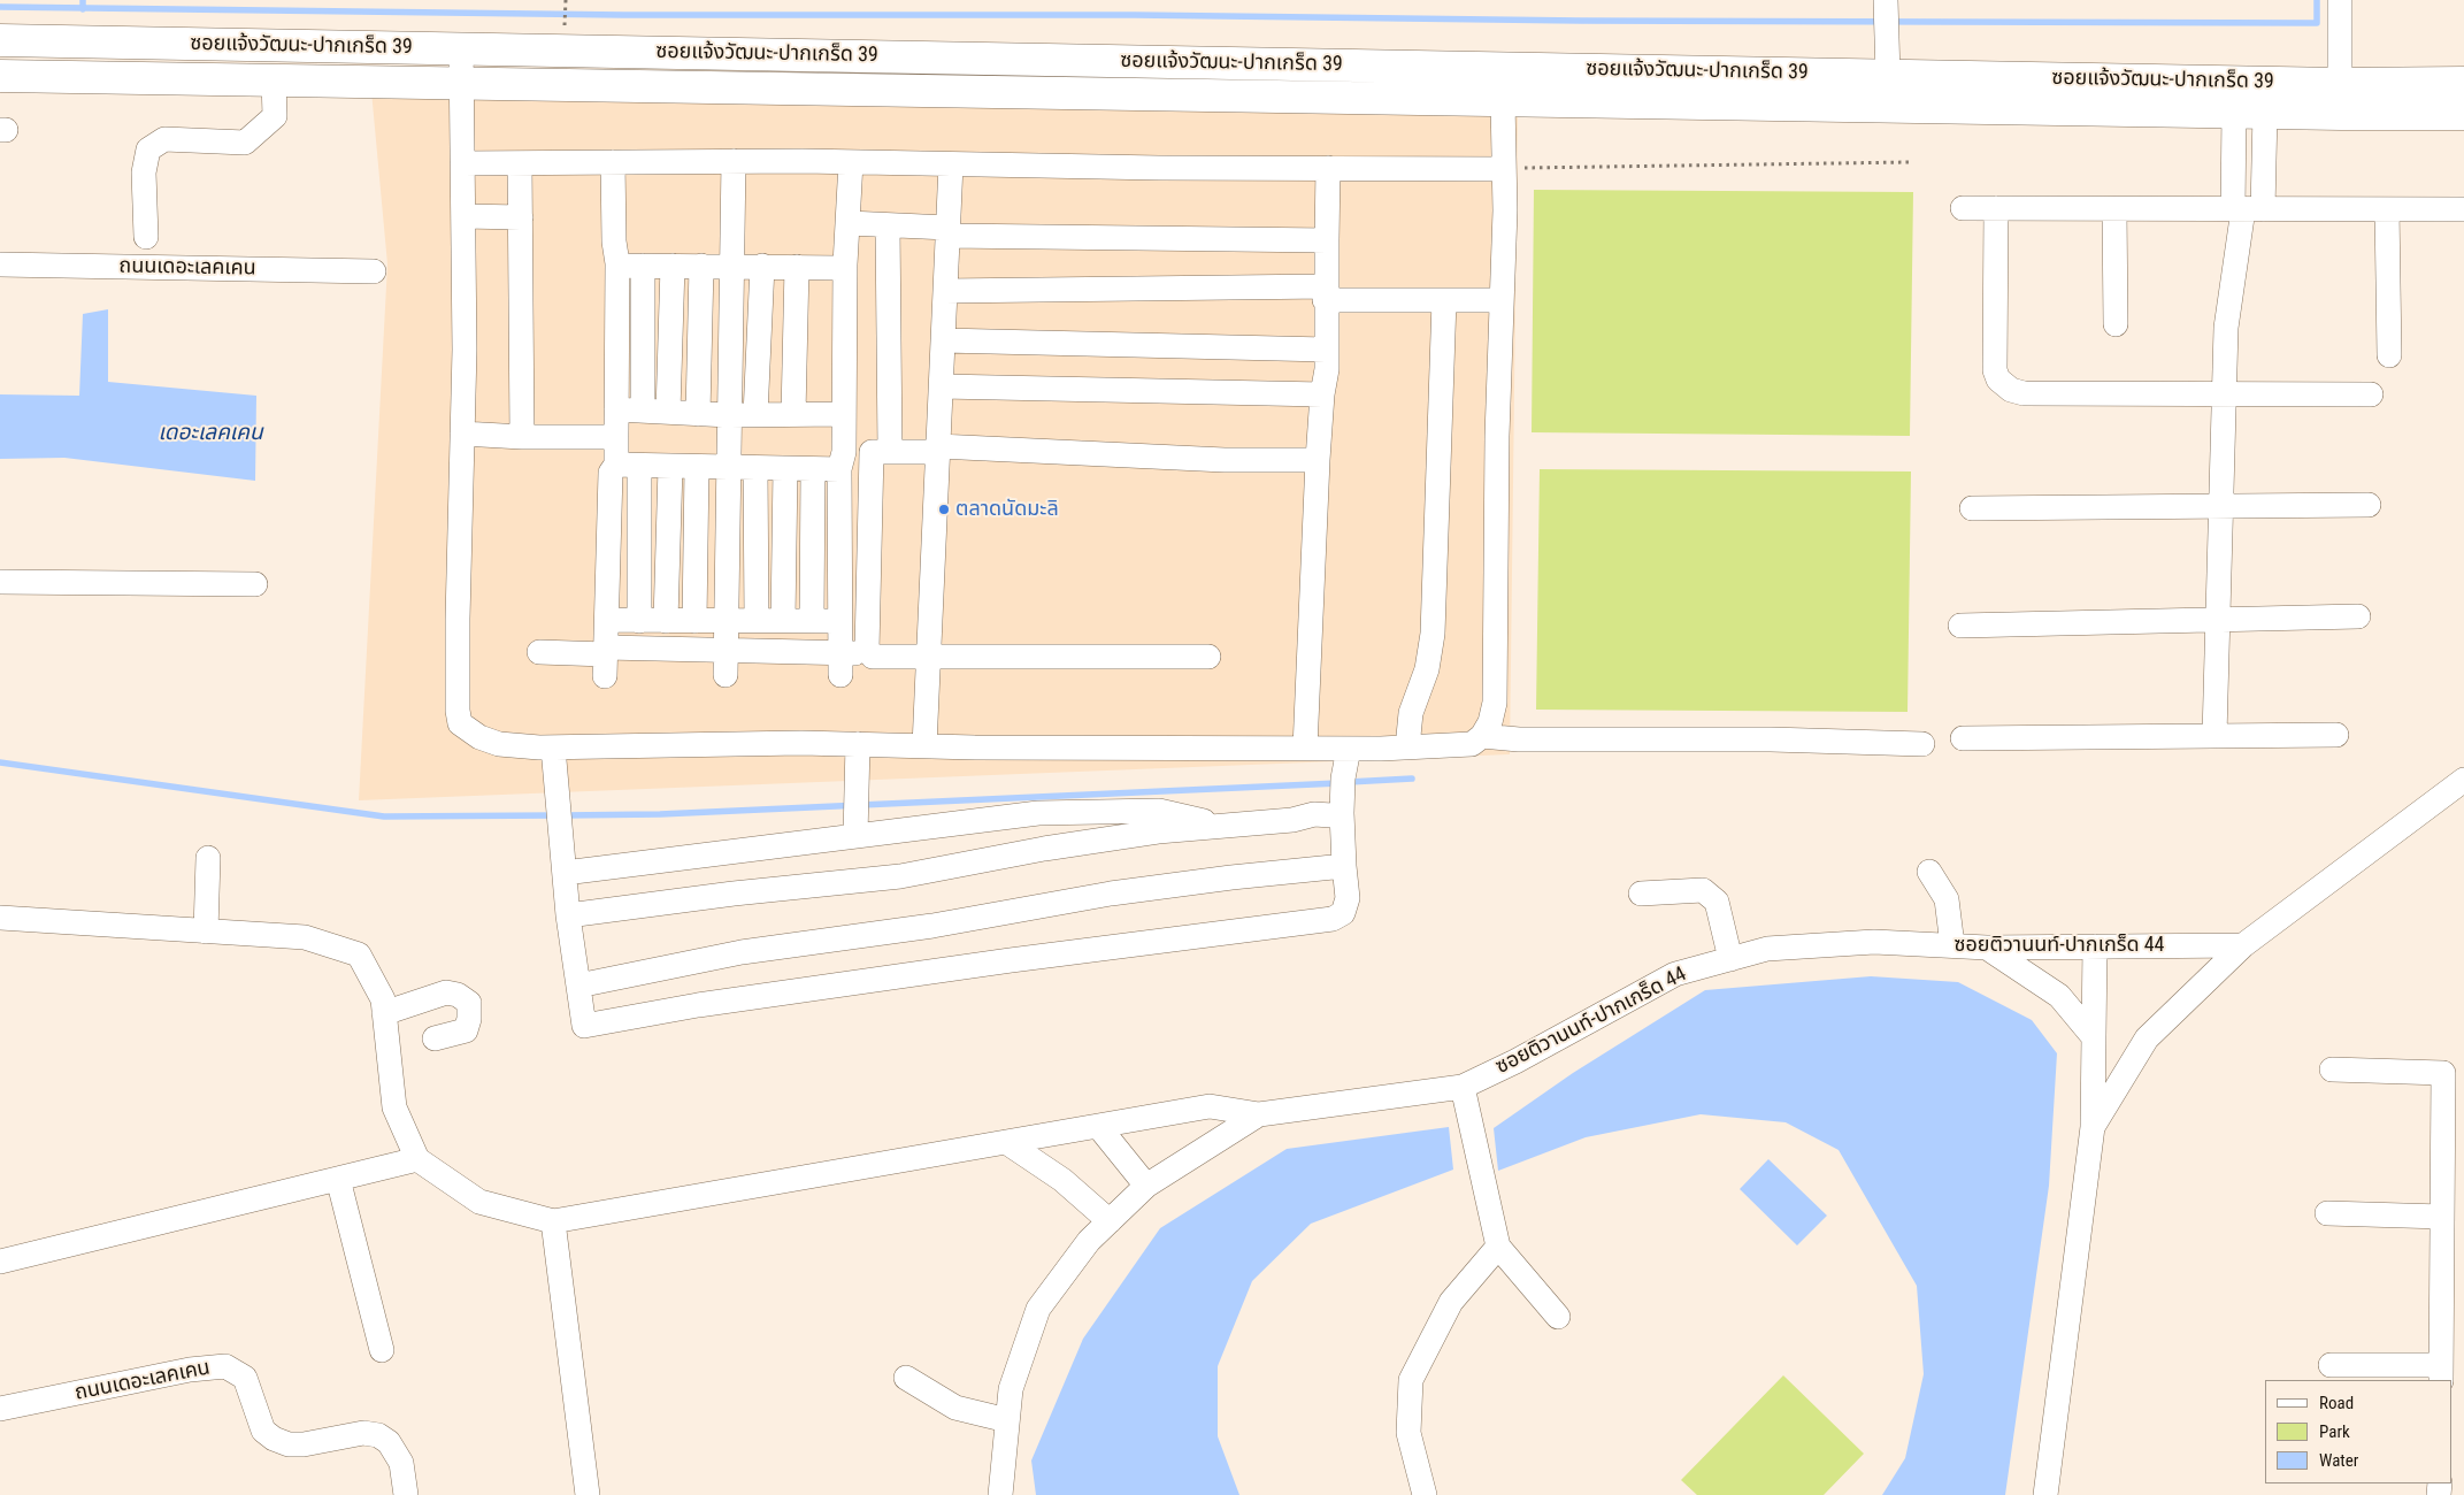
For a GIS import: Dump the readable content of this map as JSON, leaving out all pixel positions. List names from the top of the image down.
{
  "streets": {
    "main road": ["ซอยแจ้งวัฒนะ-ปากเกร็ด 39"],
    "street": ["ถนนเดอะเลคเคน", "ซอยติวานนท์-ปากเกร็ด 44"]
  },
  "water": ["เดอะเลคเคน"],
  "places": ["ตลาดนัดมะลิ"],
  "legend": ["Road", "Park", "Water"]
}
